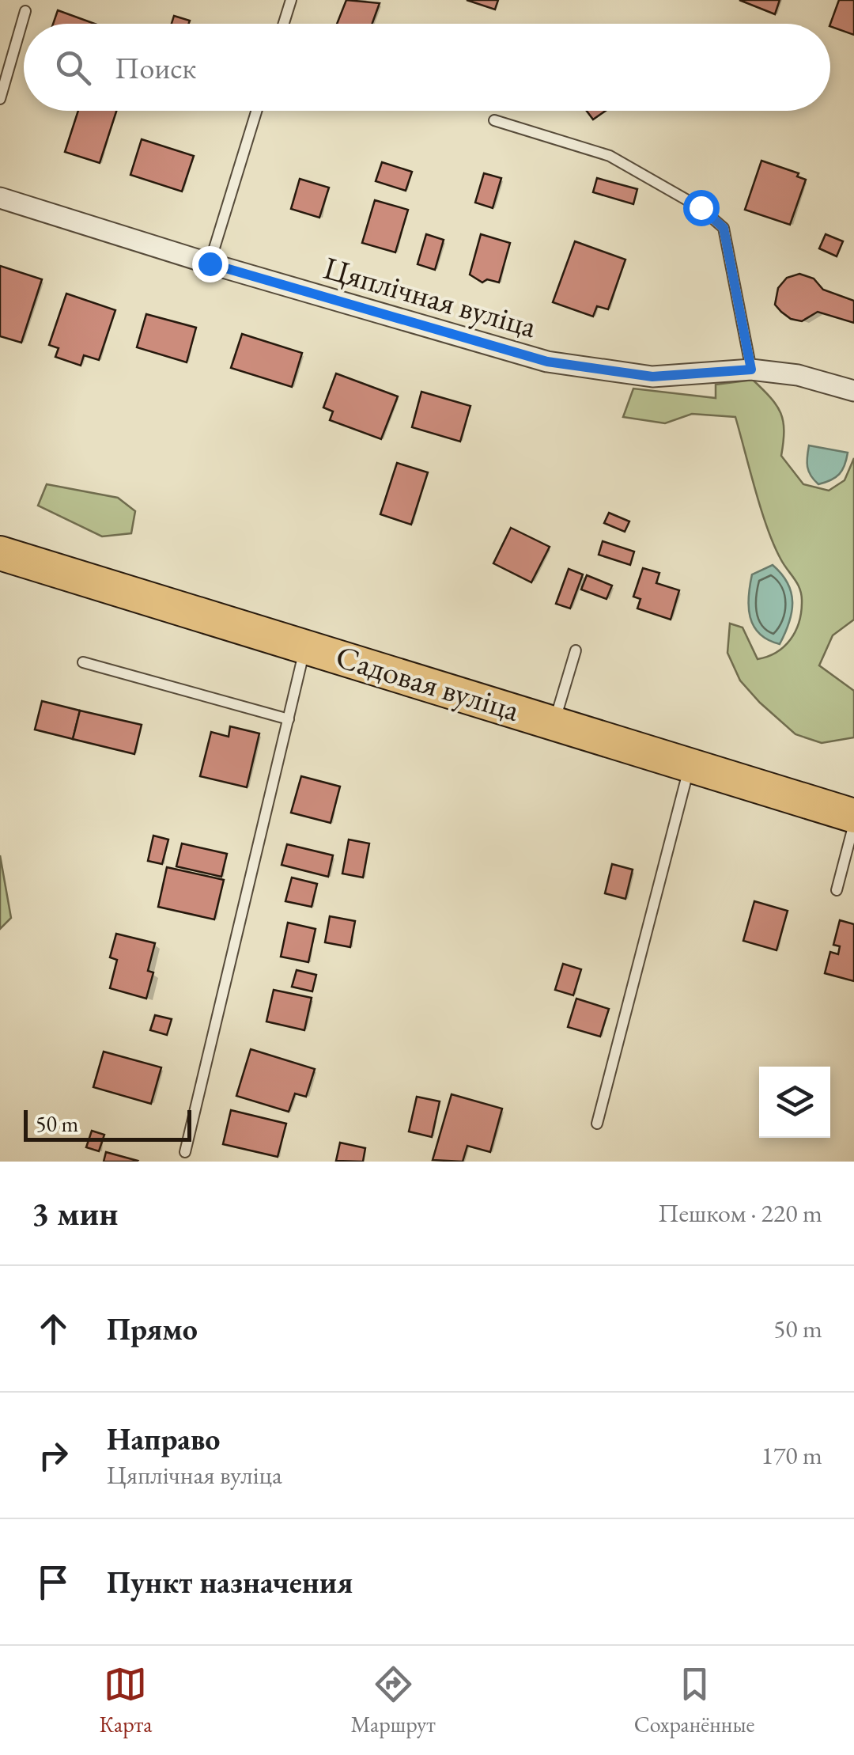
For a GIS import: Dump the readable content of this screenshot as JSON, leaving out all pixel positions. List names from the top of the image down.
{
  "streets": {
    "main road": ["Садовая вуліца"],
    "street": ["Цяплічная вуліца"]
  },
  "scale_bar": "50 m",
  "page": {
    "search": "Поиск",
    "scale": "50 m",
    "heading": ["3 мин", "Пешком · 220 m"],
    "list": [
      ["Прямо", "50 m"],
      ["Направо", "Цяплічная вуліца", "170 m"],
      "Пункт назначения"
    ],
    "nav": ["Карта", "Маршрут", "Сохранённые"]
  }
}
